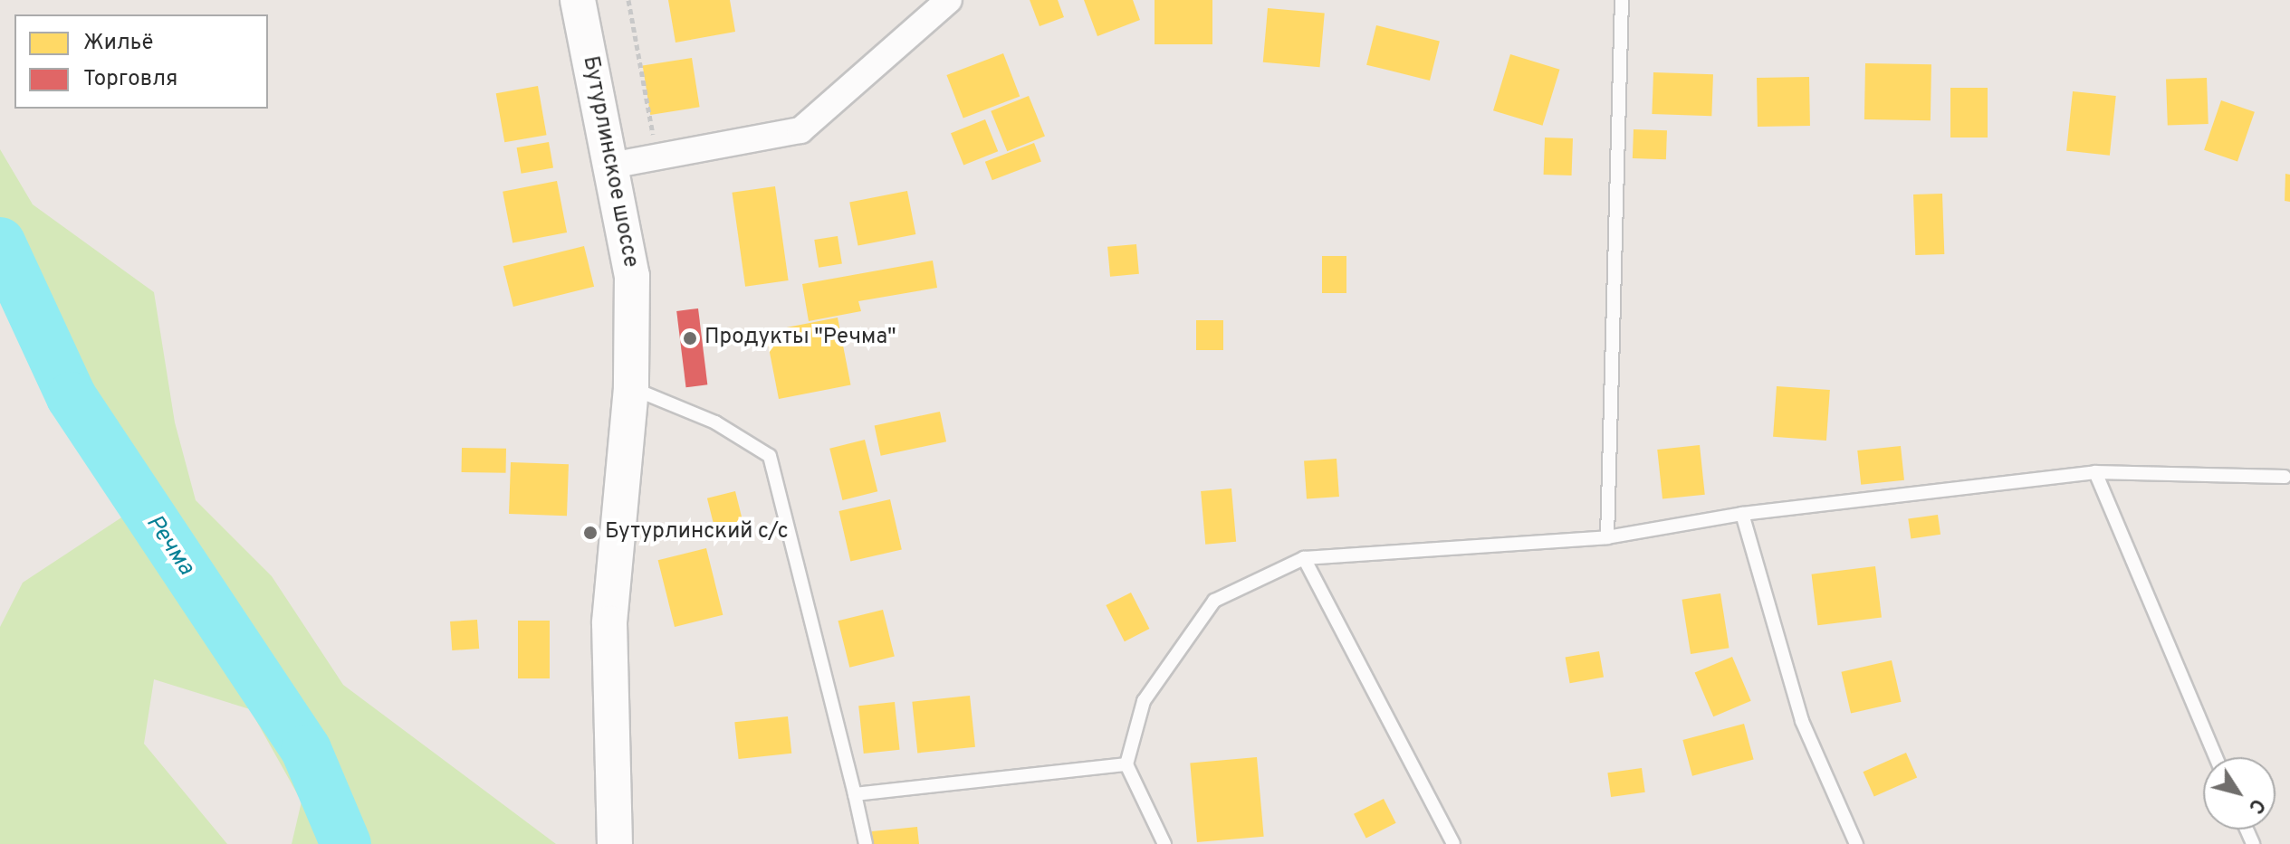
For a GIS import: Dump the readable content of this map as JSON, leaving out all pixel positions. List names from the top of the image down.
{
  "streets": {
    "main road": ["Бутурлинское шоссе"]
  },
  "water": ["Речма"],
  "places": ["Продукты \"Речма\"", "Бутурлинский с/с"],
  "legend": ["Жильё", "Торговля"],
  "north": "bottom right"
}
